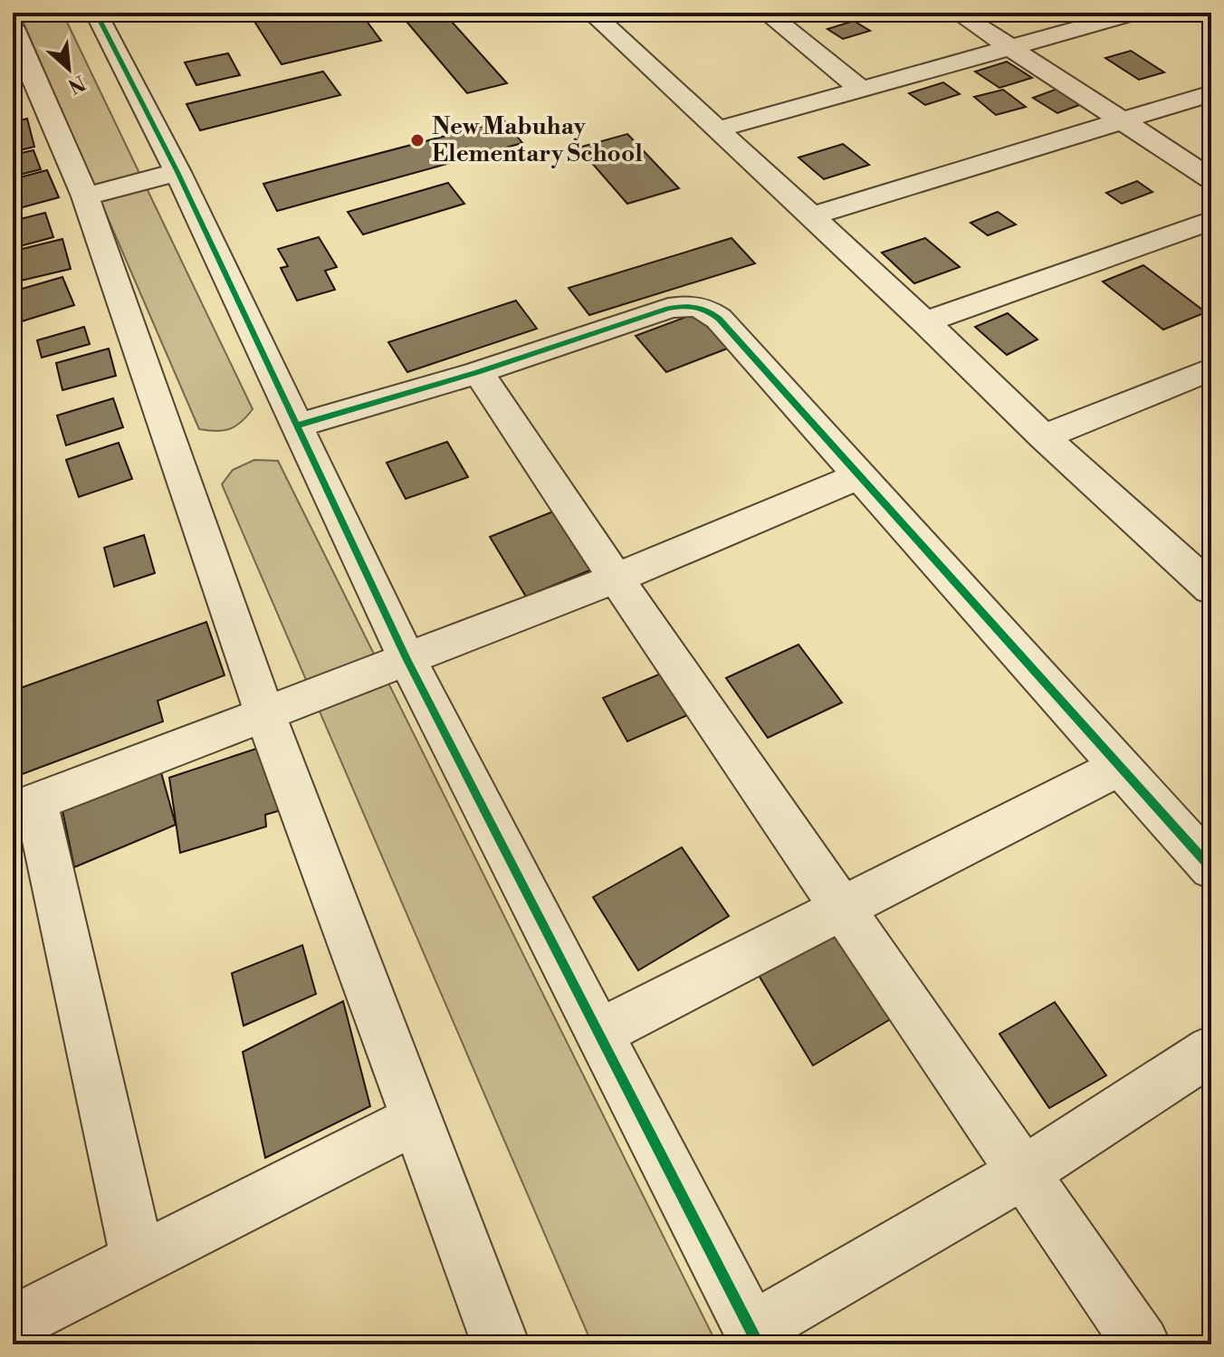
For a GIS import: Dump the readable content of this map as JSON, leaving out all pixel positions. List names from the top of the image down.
{
  "places": ["New Mabuhay Elementary School"],
  "north": "bottom right"
}
